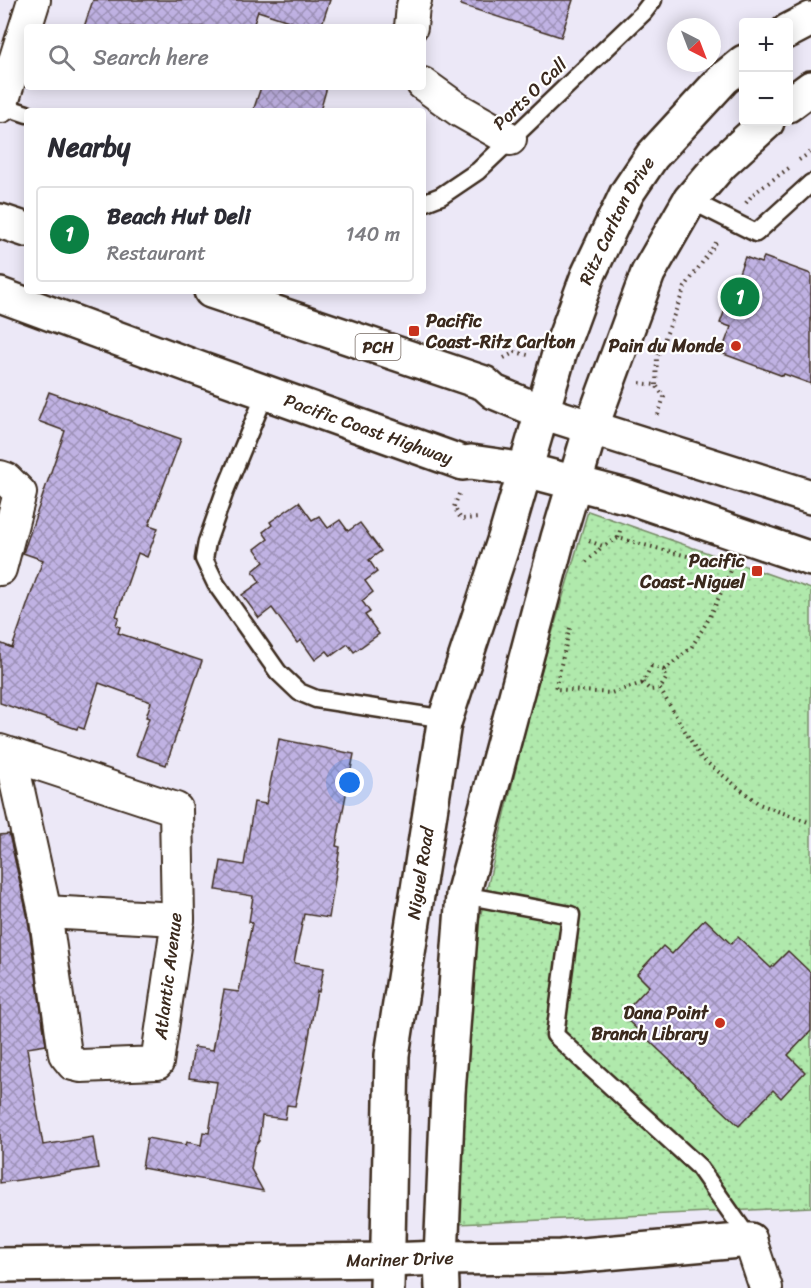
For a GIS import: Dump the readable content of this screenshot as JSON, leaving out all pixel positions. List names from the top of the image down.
{
  "streets": {
    "main road": [
      "Ritz Carlton Drive",
      "PCH",
      "Pacific Coast Highway",
      "Niguel Road",
      "Mariner Drive"
    ],
    "street": ["Atlantic Avenue"],
    "lane": ["Ports O Call"]
  },
  "crossings": [
    ["Ritz Carlton Drive", "PCH"],
    ["Ritz Carlton Drive", "Pacific Coast Highway"],
    ["Ritz Carlton Drive", "Niguel Road"],
    ["Pacific Coast Highway", "Niguel Road"],
    ["Niguel Road", "Mariner Drive"]
  ],
  "places": {
    "transit": ["Pacific Coast-Ritz Carlton", "Pacific Coast-Niguel"],
    "other": ["Pain du Monde", "Dana Point Branch Library"]
  },
  "north": "bottom right",
  "page": {
    "map_buttons": ["+", "−"],
    "search": "Search here",
    "heading": "Nearby",
    "list": [
      {
        "mark": "1",
        "name": "Beach Hut Deli",
        "note": "Restaurant",
        "value": "140 m"
      }
    ],
    "pins": "1"
  }
}
